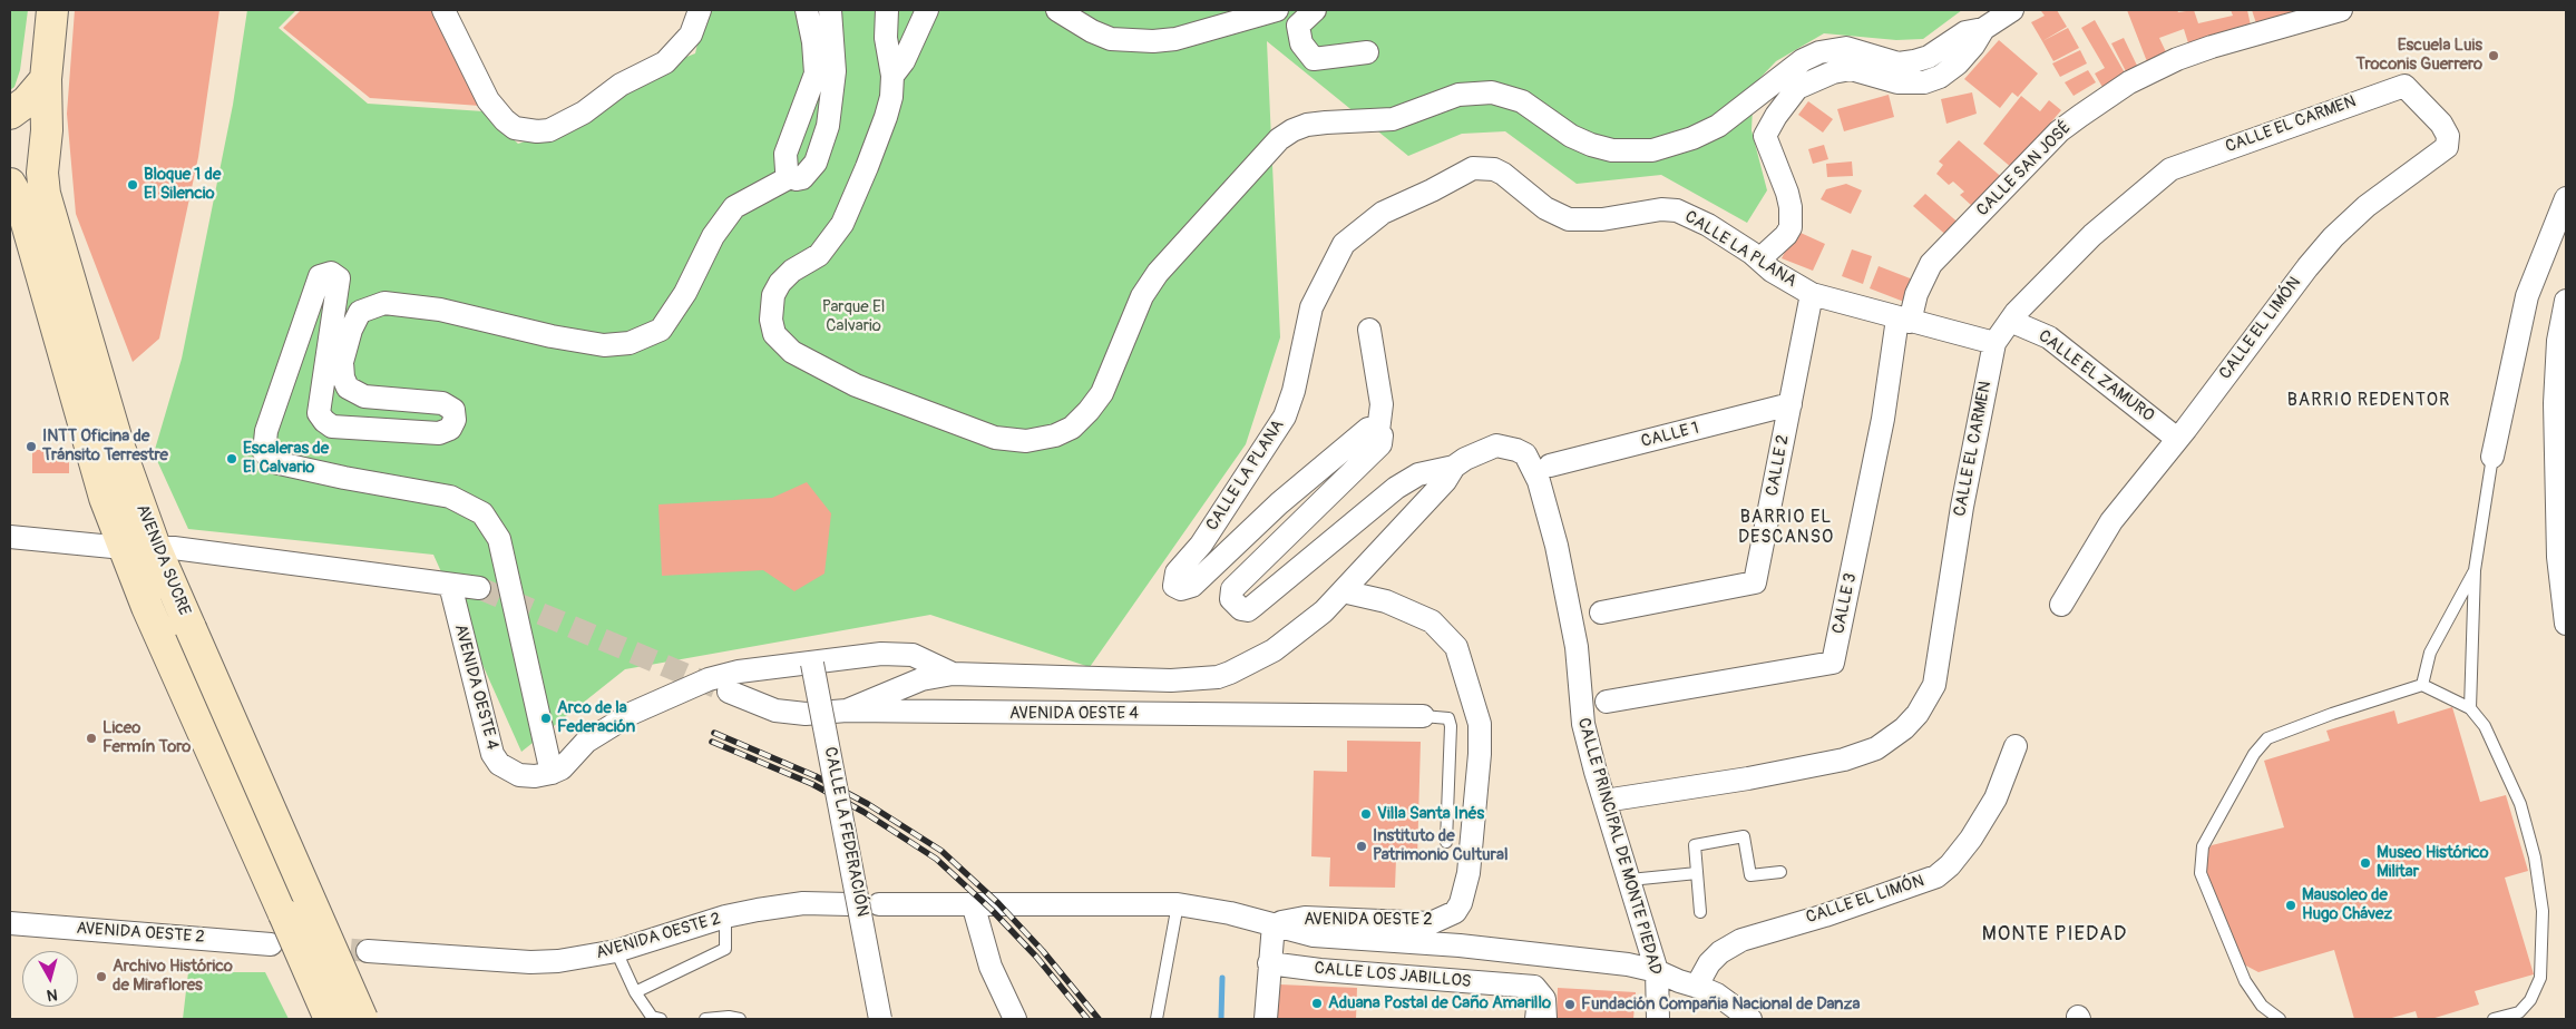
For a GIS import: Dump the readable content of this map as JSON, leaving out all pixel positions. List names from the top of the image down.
{
  "streets": {
    "main road": ["AVENIDA SUCRE"],
    "street": [
      "CALLE EL CARMEN",
      "CALLE SAN JOSÉ",
      "CALLE LA PLANA",
      "CALLE EL LIMÓN",
      "CALLE EL ZAMURO",
      "CALLE 1",
      "CALLE 2",
      "CALLE 3",
      "AVENIDA OESTE 4",
      "CALLE LA FEDERACIÓN",
      "CALLE PRINCIPAL DE MONTE PIEDAD",
      "AVENIDA OESTE 2",
      "CALLE LOS JABILLOS"
    ]
  },
  "crossings": [
    ["CALLE EL CARMEN", "CALLE LA PLANA"],
    ["CALLE EL CARMEN", "CALLE EL LIMÓN"],
    ["CALLE EL CARMEN", "CALLE EL ZAMURO"],
    ["CALLE EL CARMEN", "CALLE PRINCIPAL DE MONTE PIEDAD"],
    ["CALLE SAN JOSÉ", "CALLE LA PLANA"],
    ["CALLE SAN JOSÉ", "CALLE 3"],
    ["CALLE LA PLANA", "CALLE 2"],
    ["CALLE LA PLANA", "CALLE 3"],
    ["CALLE EL LIMÓN", "CALLE EL ZAMURO"],
    ["CALLE 1", "CALLE 2"],
    ["AVENIDA OESTE 4", "CALLE PRINCIPAL DE MONTE PIEDAD"],
    ["CALLE PRINCIPAL DE MONTE PIEDAD", "AVENIDA OESTE 2"]
  ],
  "districts": ["BARRIO REDENTOR", "BARRIO EL DESCANSO", "MONTE PIEDAD"],
  "parks": ["Parque El Calvario"],
  "places": [
    "Escuela Luis Troconis Guerrero",
    "Bloque 1 de El Silencio",
    "INTT Oficina de Tránsito Terrestre",
    "Escaleras de El Calvario",
    "Arco de la Federación",
    "Liceo Fermín Toro",
    "Villa Santa Inés",
    "Instituto de Patrimonio Cultural",
    "Museo Histórico Militar",
    "Mausoleo de Hugo Chávez",
    "Archivo Histórico de Miraflores",
    "Aduana Postal de Caño Amarillo",
    "Fundación Compañia Nacional de Danza"
  ],
  "north": "bottom"
}
